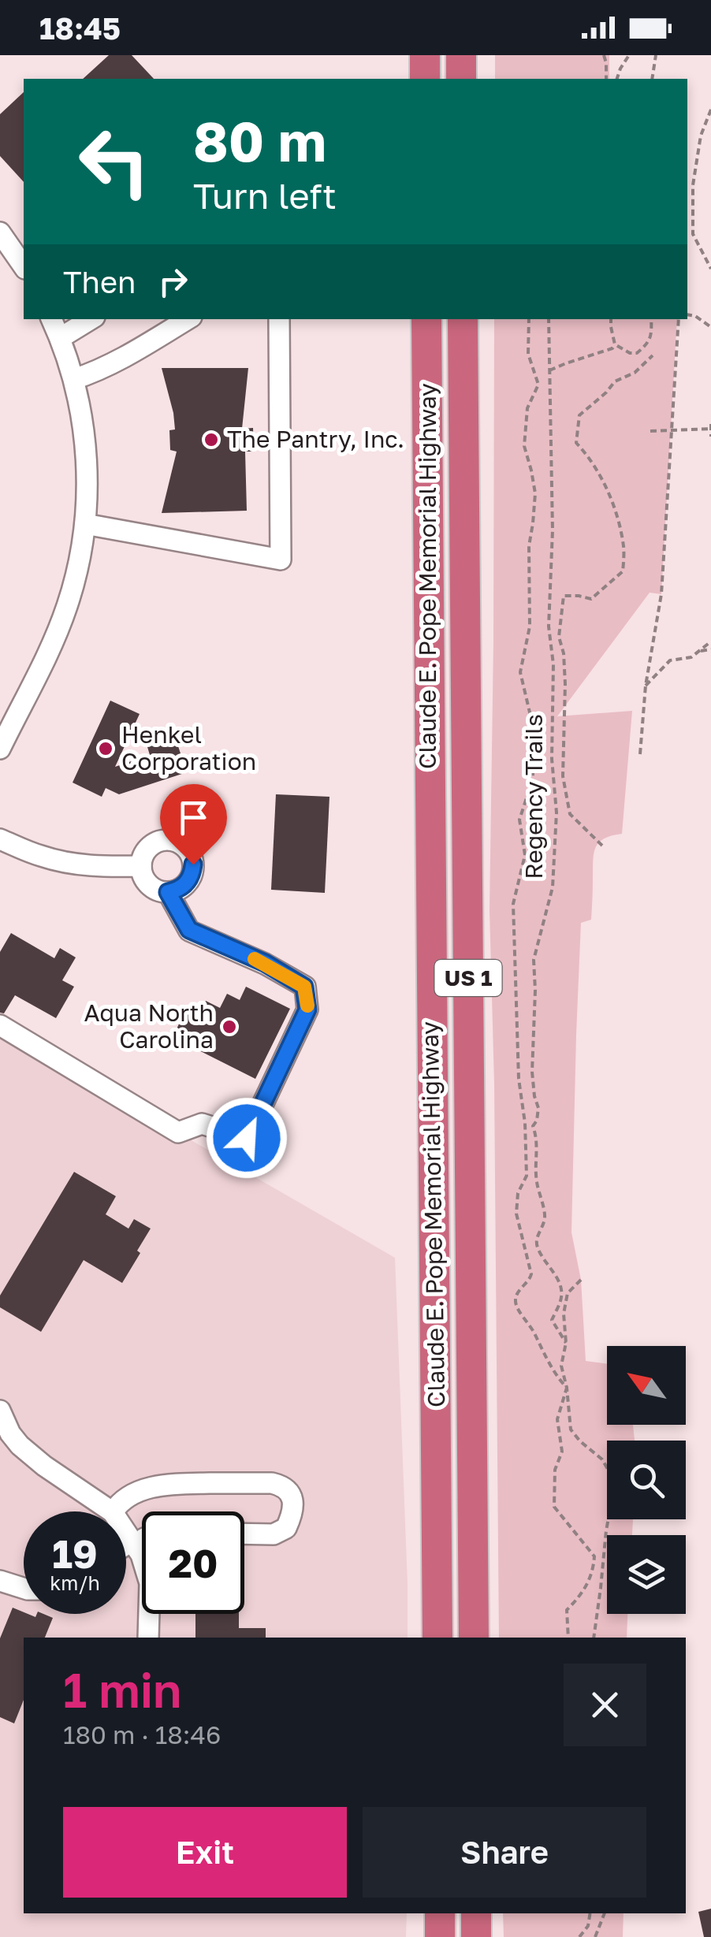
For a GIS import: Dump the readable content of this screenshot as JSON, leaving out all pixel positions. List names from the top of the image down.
{
  "streets": {
    "highway": ["Claude E. Pope Memorial Highway", "US 1"],
    "path": ["Regency Trails"]
  },
  "places": ["The Pantry, Inc.", "Henkel Corporation", "Aqua North Carolina"],
  "north": "top left",
  "page": {
    "status": "18:45",
    "turn": ["80 m", "Turn left"],
    "then": "Then",
    "speed": "19 km/h",
    "limit": "20",
    "heading": ["1 min", "180 m · 18:46"],
    "buttons": ["Exit", "Share"]
  }
}
